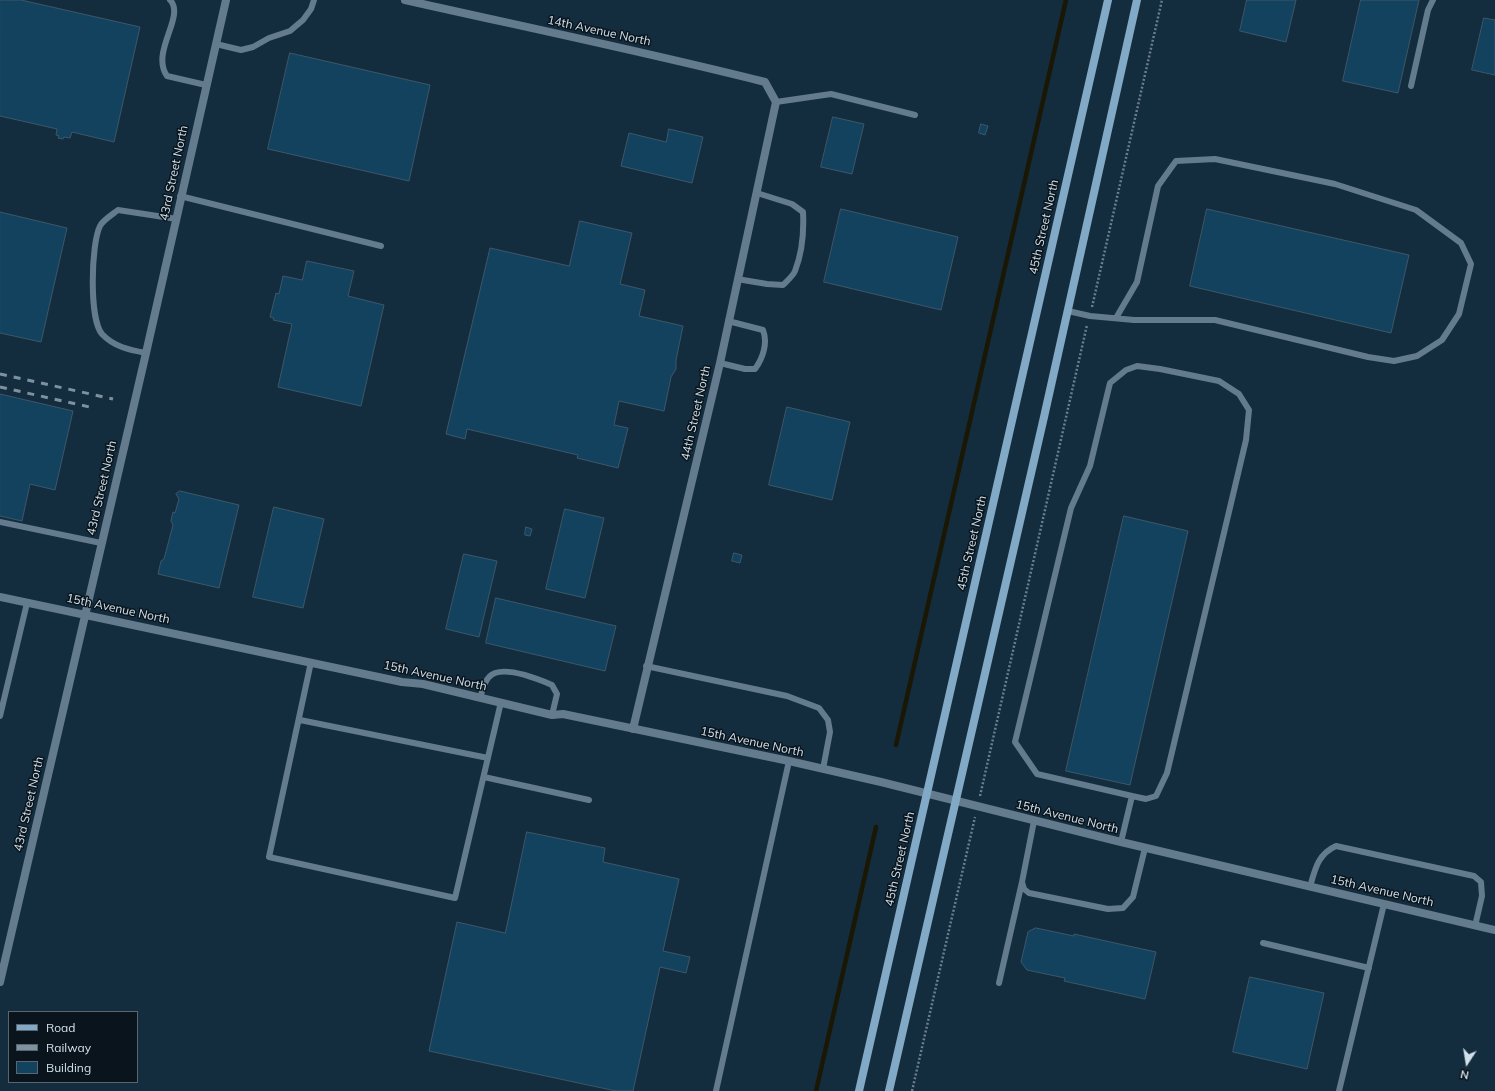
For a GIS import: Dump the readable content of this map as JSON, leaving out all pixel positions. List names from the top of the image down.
{
  "streets": {
    "main road": ["45th Street North"],
    "street": [
      "14th Avenue North",
      "43rd Street North",
      "44th Street North",
      "15th Avenue North"
    ]
  },
  "crossings": [
    ["14th Avenue North", "44th Street North"],
    ["43rd Street North", "15th Avenue North"],
    ["45th Street North", "15th Avenue North"],
    ["44th Street North", "15th Avenue North"]
  ],
  "legend": ["Road", "Railway", "Building"],
  "north": "bottom"
}
